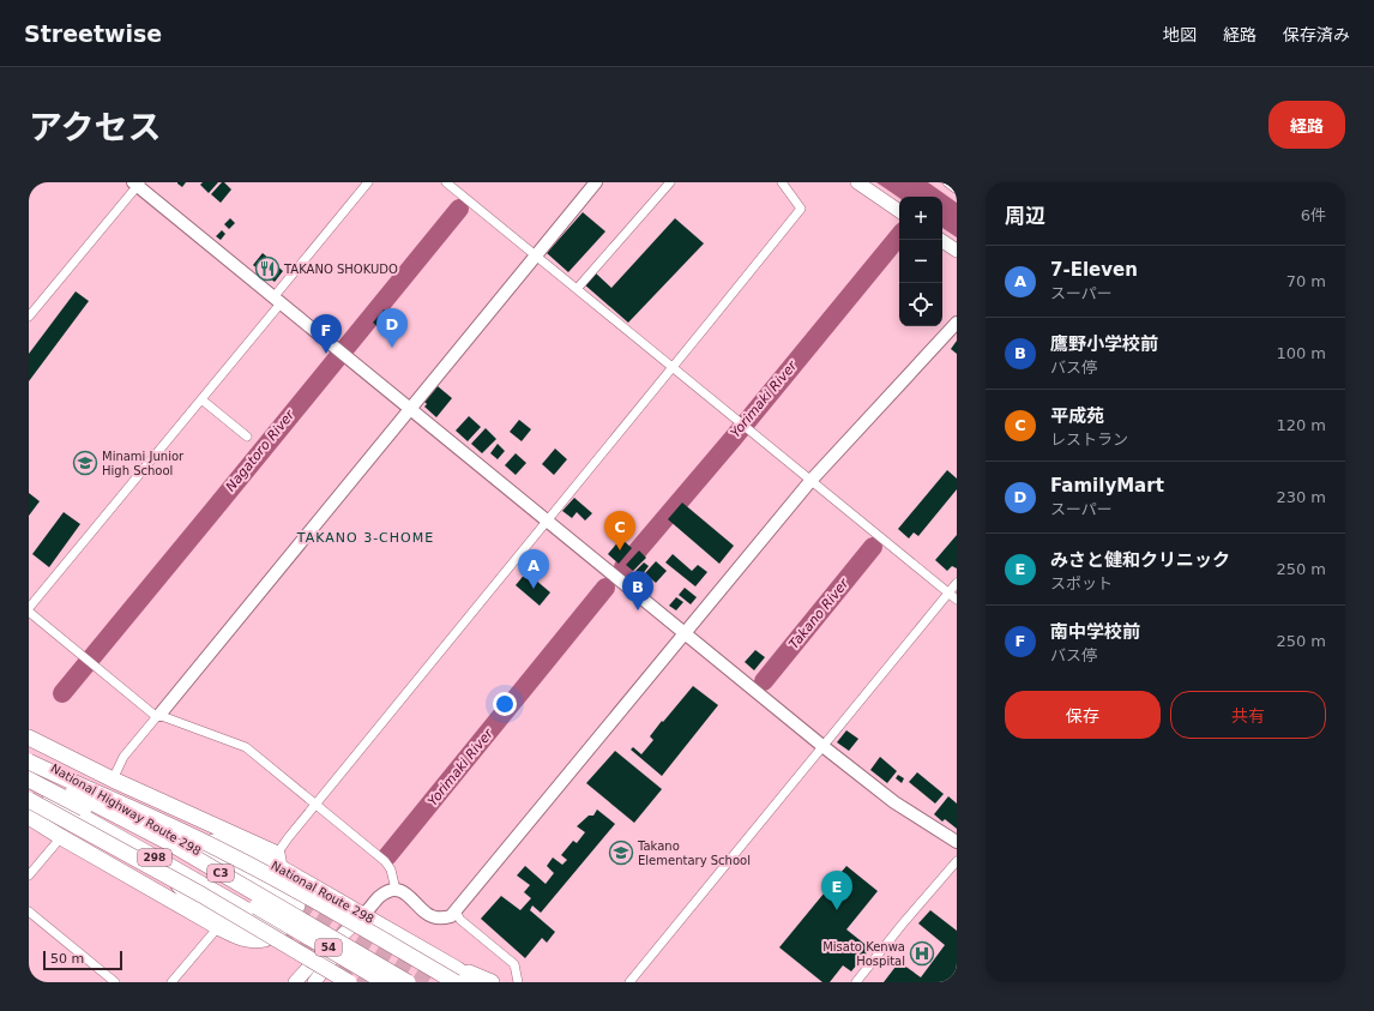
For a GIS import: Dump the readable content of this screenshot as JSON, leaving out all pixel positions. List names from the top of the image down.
{
  "streets": {
    "highway": [
      "National Highway Route 298",
      "298",
      "C3",
      "National Route 298"
    ],
    "main road": ["54"]
  },
  "crossings": [
    ["National Highway Route 298", "National Route 298"],
    ["298", "National Route 298"],
    ["298", "54"],
    ["C3", "54"],
    ["National Route 298", "54"]
  ],
  "districts": ["TAKANO 3-CHOME"],
  "water": ["Yorimaki River", "Nagatoro River", "Takano River"],
  "places": {
    "restaurant": ["TAKANO SHOKUDO"],
    "school or university": ["Minami Junior High School", "Takano Elementary School"],
    "hospital": ["Misato Kenwa Hospital"]
  },
  "scale_bar": "50 m",
  "page": {
    "header": "Streetwise",
    "nav": ["地図", "経路", "保存済み"],
    "title": "アクセス",
    "buttons": [
      "経路",
      ["保存", "共有"]
    ],
    "heading": ["周辺", "6件"],
    "map_buttons": ["+", "−"],
    "list": [
      {
        "mark": "A",
        "name": "7-Eleven",
        "note": "スーパー",
        "value": "70 m"
      },
      {
        "mark": "B",
        "name": "鷹野小学校前",
        "note": "バス停",
        "value": "100 m"
      },
      {
        "mark": "C",
        "name": "平成苑",
        "note": "レストラン",
        "value": "120 m"
      },
      {
        "mark": "D",
        "name": "FamilyMart",
        "note": "スーパー",
        "value": "230 m"
      },
      {
        "mark": "E",
        "name": "みさと健和クリニック",
        "note": "スポット",
        "value": "250 m"
      },
      {
        "mark": "F",
        "name": "南中学校前",
        "note": "バス停",
        "value": "250 m"
      }
    ],
    "pins": [
      "D",
      "F",
      "C",
      "A",
      "B",
      "E"
    ],
    "scale": "50 m"
  }
}
